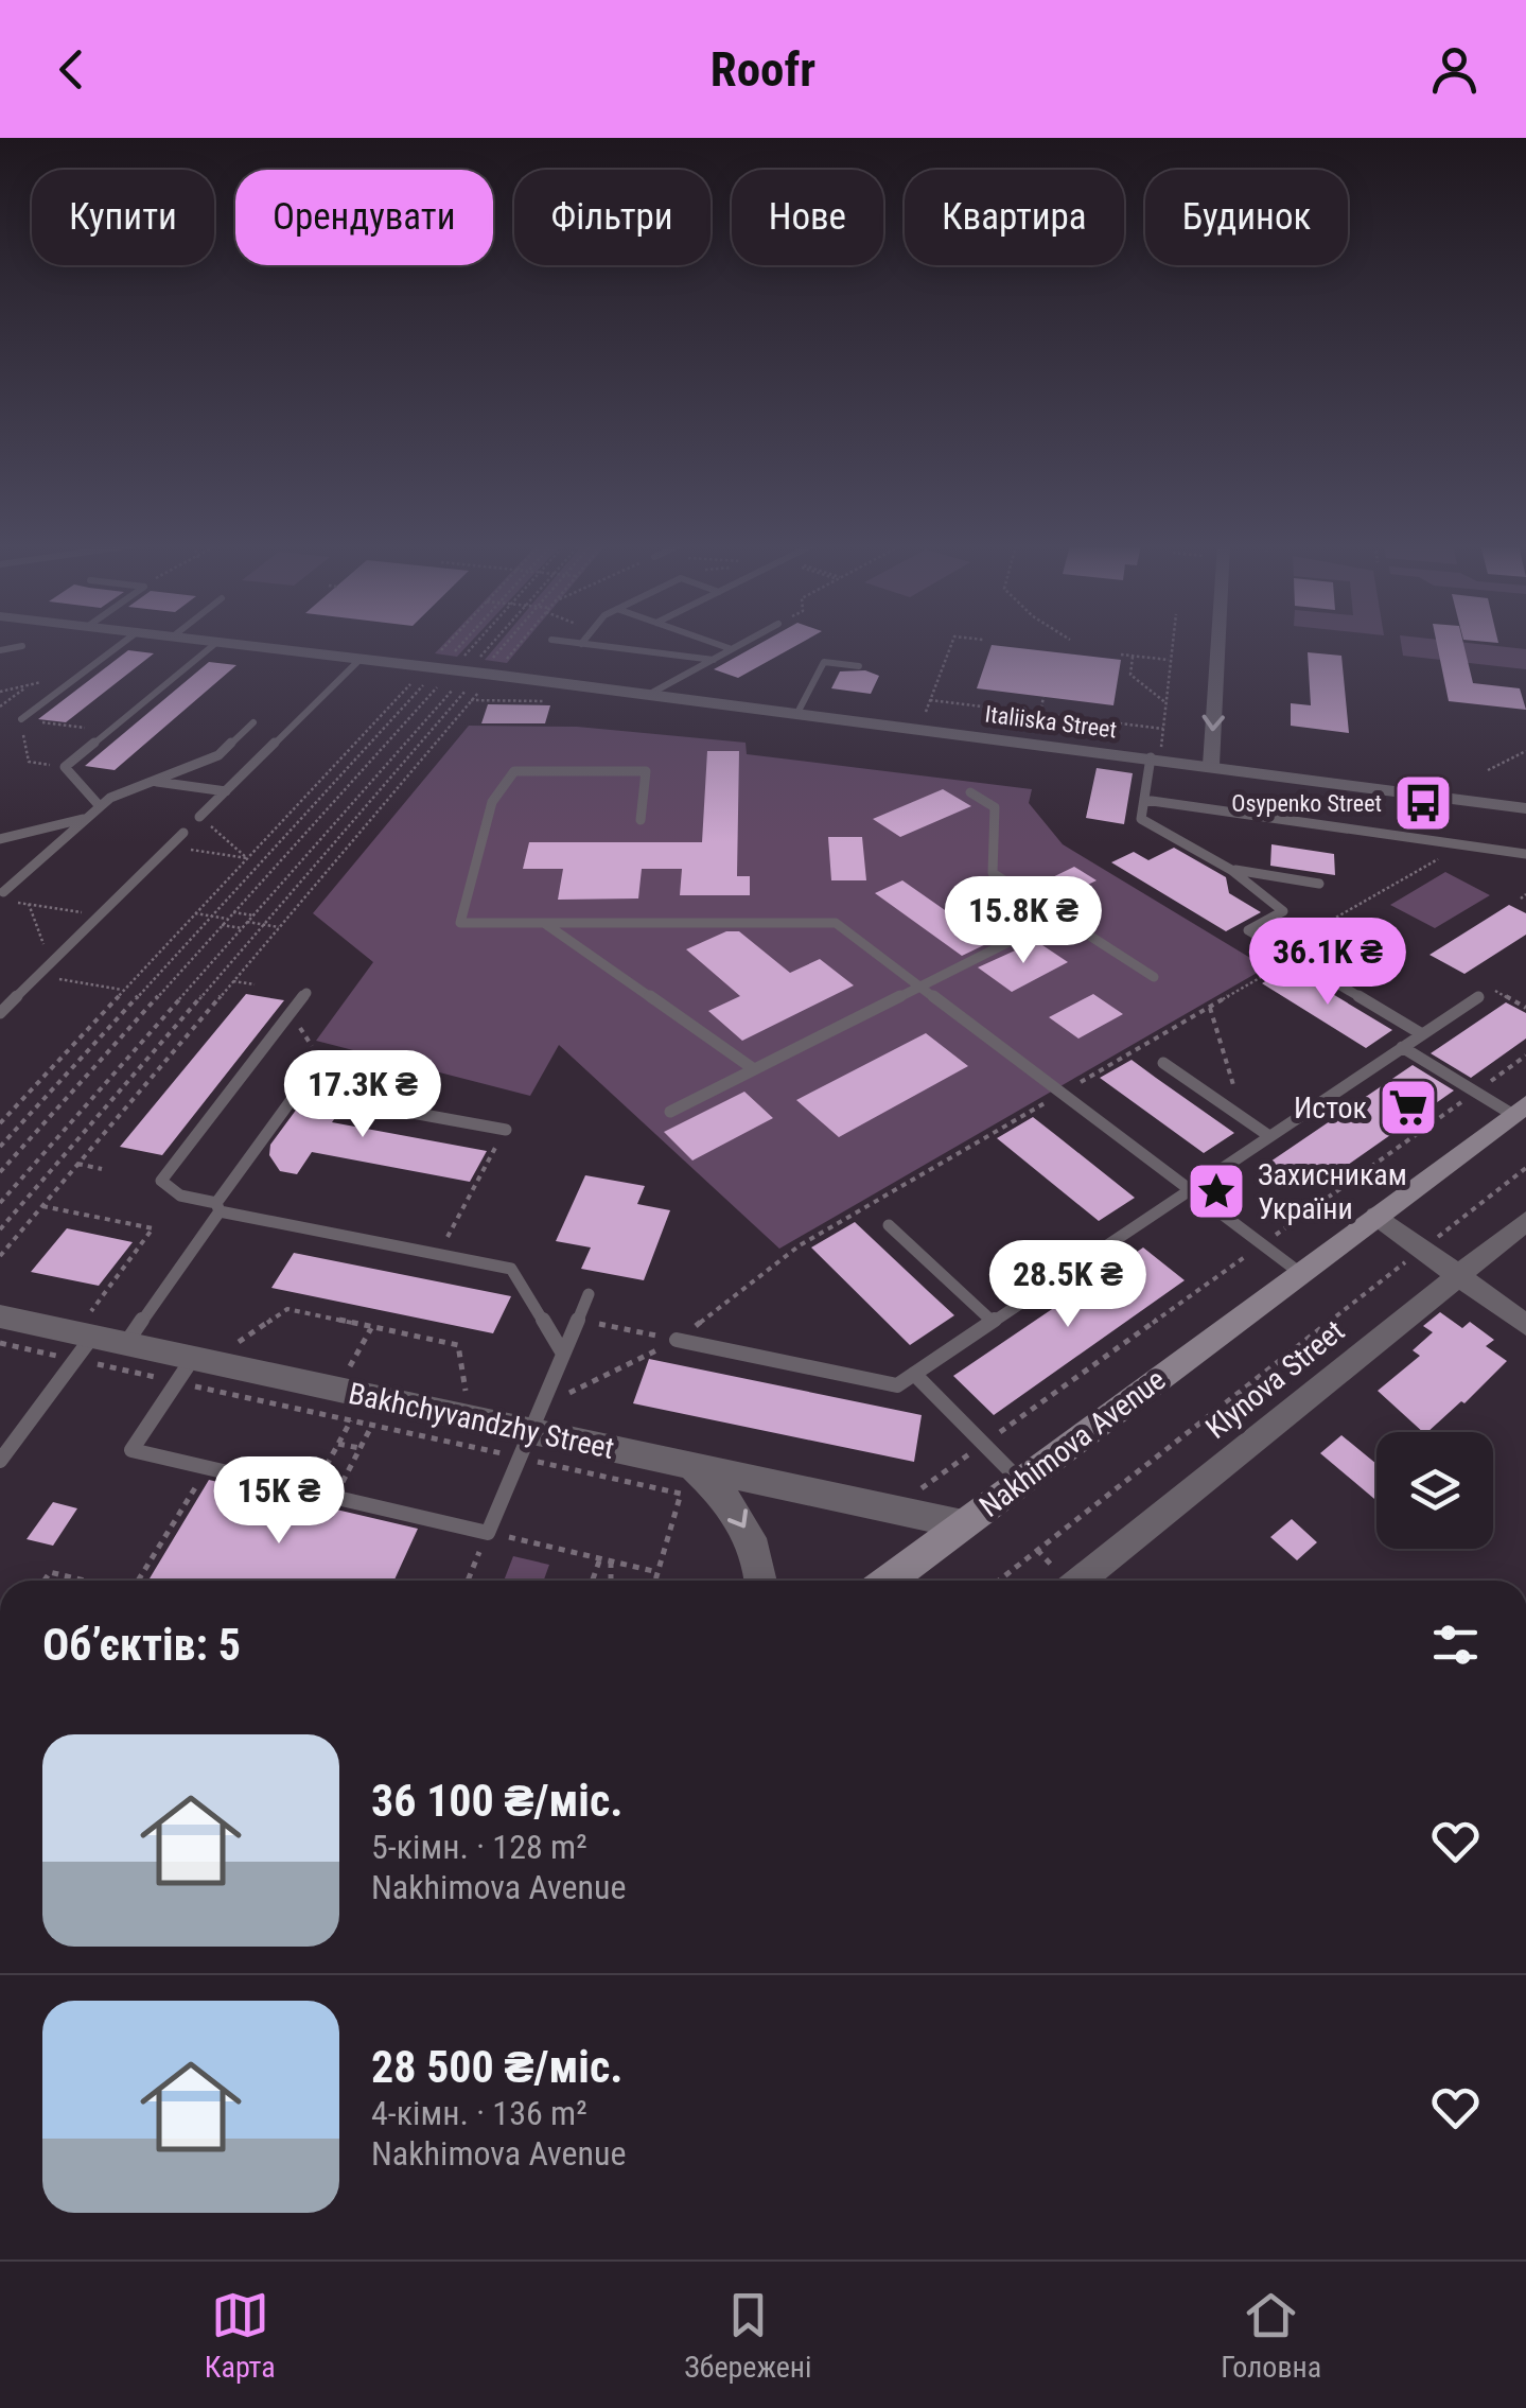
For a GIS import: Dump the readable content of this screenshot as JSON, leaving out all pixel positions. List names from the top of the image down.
{
  "streets": {
    "main road": ["Nakhimova Avenue"],
    "street": ["Italiiska Street", "Klynova Street", "Bakhchyvandzhy Street"]
  },
  "crossings": [
    ["Bakhchyvandzhy Street", "Nakhimova Avenue"]
  ],
  "places": {
    "bus stop": ["Osypenko Street"],
    "supermarket": ["Исток"],
    "place": ["Захисникам України"]
  },
  "page": {
    "header": "Roofr",
    "chip": [
      "Купити",
      "Орендувати",
      "Фільтри",
      "Нове",
      "Квартира",
      "Будинок"
    ],
    "price": [
      "15.8K ₴",
      "36.1K ₴",
      "17.3K ₴",
      "28.5K ₴",
      "15K ₴"
    ],
    "heading": "Об’єктів: 5",
    "list": [
      {
        "name": "36 100 ₴/міс.",
        "note": "5-кімн. · 128 m² · Nakhimova Avenue"
      },
      {
        "name": "28 500 ₴/міс.",
        "note": "4-кімн. · 136 m² · Nakhimova Avenue"
      }
    ],
    "tabs": ["Карта", "Збережені", "Головна"]
  }
}
